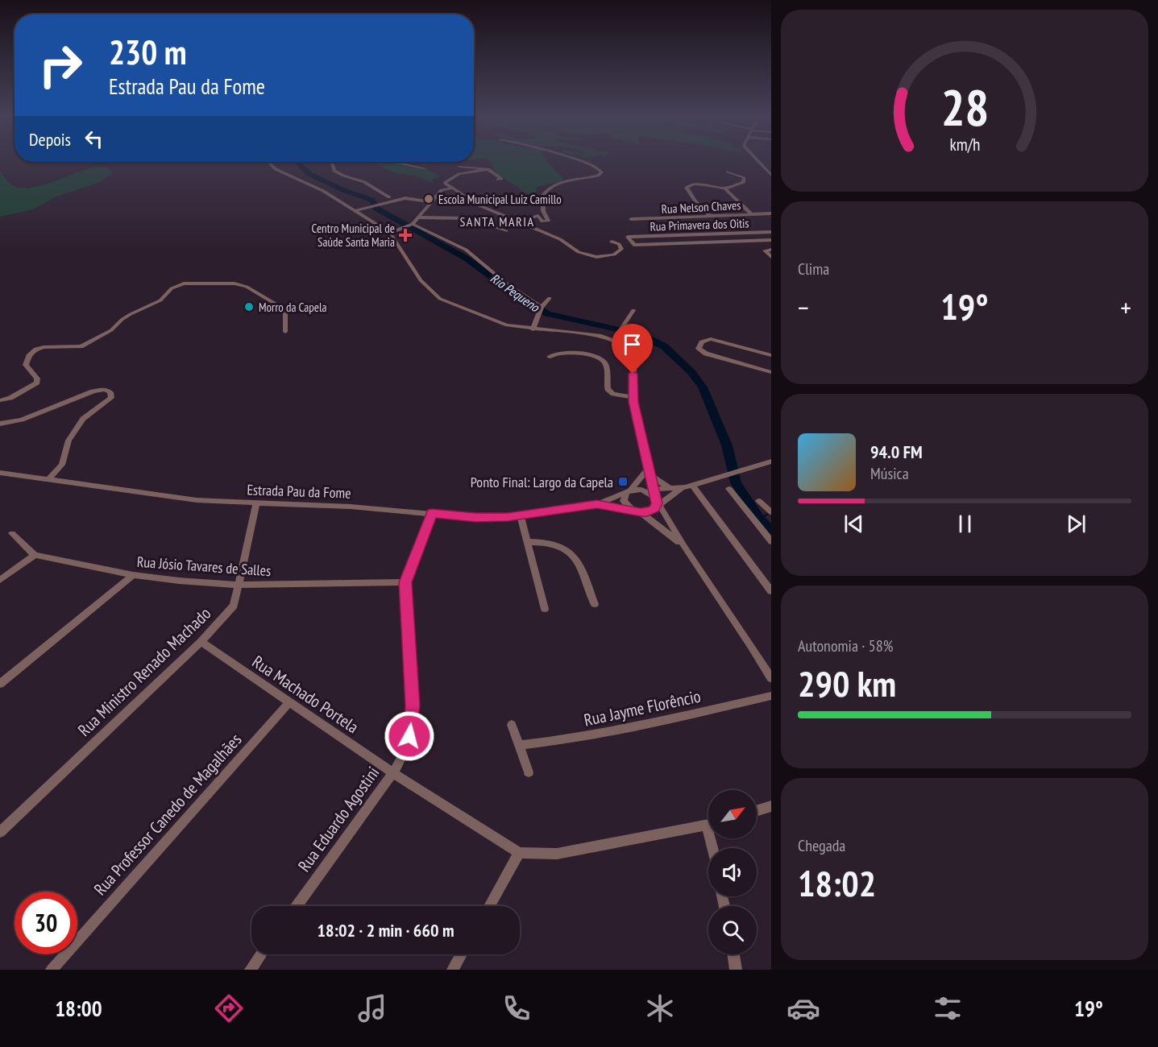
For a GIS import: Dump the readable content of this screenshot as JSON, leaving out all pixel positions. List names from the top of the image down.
{
  "streets": {
    "street": [
      "Rua Nelson Chaves",
      "Rua Primavera dos Oitis",
      "Estrada Pau da Fome",
      "Rua Jósio Tavares de Salles",
      "Rua Ministro Renado Machado",
      "Rua Machado Portela",
      "Rua Jayme Florêncio",
      "Rua Professor Canedo de Magalhães",
      "Rua Eduardo Agostini"
    ]
  },
  "crossings": [
    ["Estrada Pau da Fome", "Rua Ministro Renado Machado"],
    ["Estrada Pau da Fome", "Rua Eduardo Agostini"],
    ["Rua Jósio Tavares de Salles", "Rua Ministro Renado Machado"],
    ["Rua Jósio Tavares de Salles", "Rua Eduardo Agostini"],
    ["Rua Ministro Renado Machado", "Rua Machado Portela"],
    ["Rua Machado Portela", "Rua Professor Canedo de Magalhães"],
    ["Rua Machado Portela", "Rua Eduardo Agostini"]
  ],
  "districts": ["SANTA MARIA"],
  "water": ["Rio Pequeno"],
  "places": {
    "other": ["Escola Municipal Luiz Camillo", "Morro da Capela"],
    "health": ["Centro Municipal de Saúde Santa Maria"],
    "transit": ["Ponto Final: Largo da Capela"]
  },
  "north": "top right",
  "page": {
    "turn": ["230 m", "Estrada Pau da Fome"],
    "then": "Depois",
    "tile": [
      "Clima",
      ["Autonomia · 58%", "290 km"],
      ["Chegada", "18:02"]
    ],
    "heat": ["−", "19°", "+"],
    "song": ["94.0 FM", "Música"],
    "limit": "30",
    "trip": "18:02 · 2 min · 660 m",
    "tabs": ["18:00", "19°"],
    "gauge": ["28", "km/h"]
  }
}
